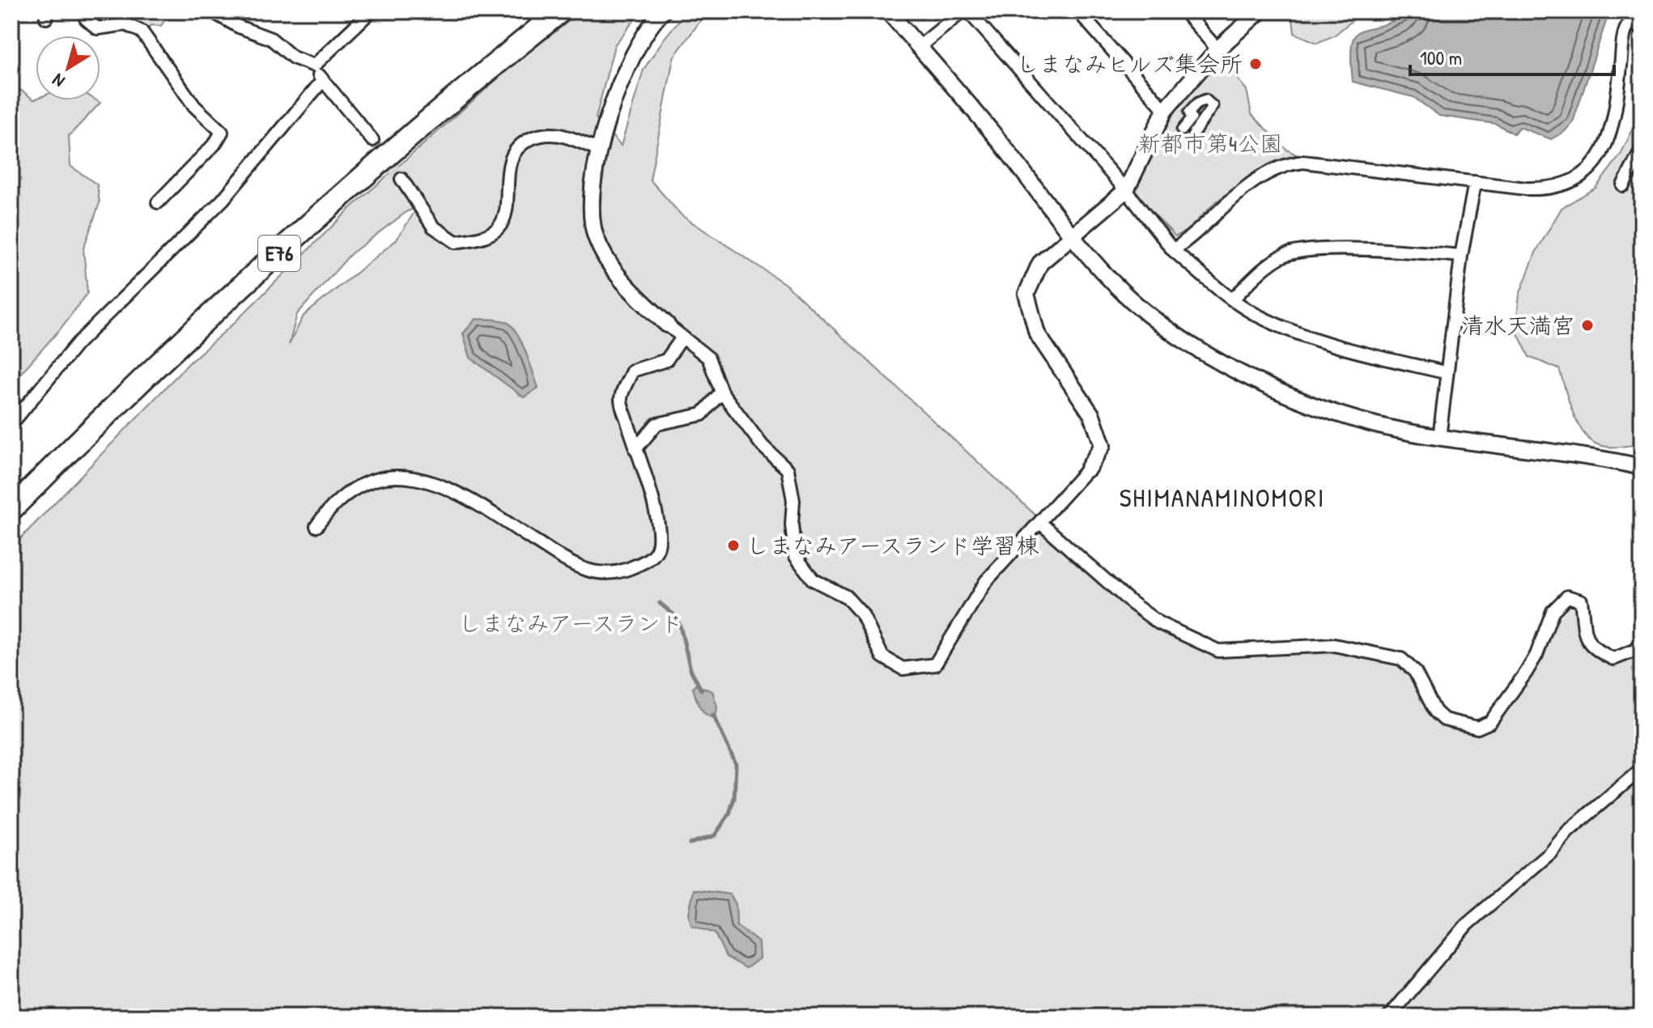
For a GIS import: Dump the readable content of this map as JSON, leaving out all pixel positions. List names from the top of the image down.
{
  "streets": {
    "highway": ["E76"]
  },
  "districts": ["SHIMANAMINOMORI"],
  "parks": ["新都市第4公園", "しまなみアースランド"],
  "places": ["しまなみヒルズ集会所", "清水天満宮", "しまなみアースランド学習棟"],
  "scale_bar": "100 m",
  "north": "bottom left"
}
